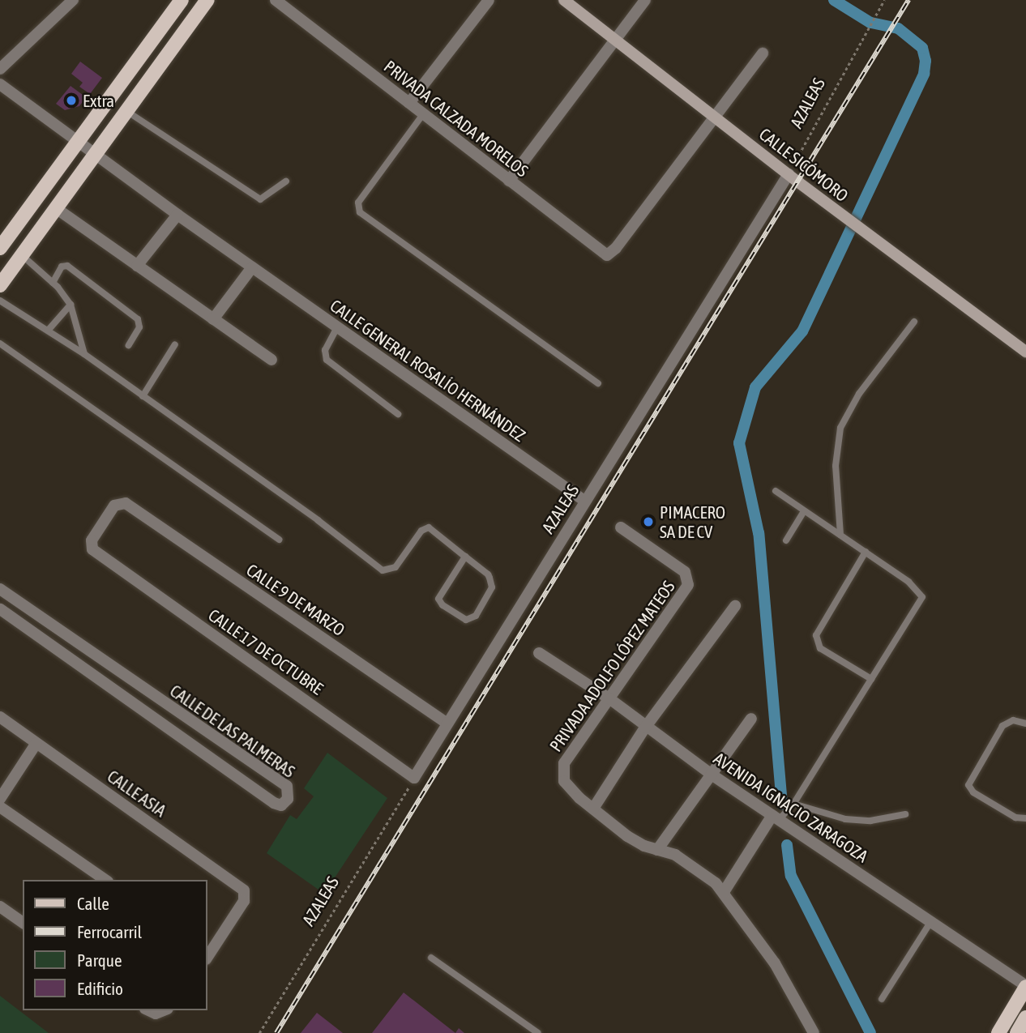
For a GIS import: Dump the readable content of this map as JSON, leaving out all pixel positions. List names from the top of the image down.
{
  "streets": {
    "street": [
      "AZALEAS",
      "PRIVADA CALZADA MORELOS",
      "CALLE SICÓMORO",
      "CALLE GENERAL ROSALÍO HERNÁNDEZ",
      "CALLE 9 DE MARZO",
      "CALLE 17 DE OCTUBRE",
      "PRIVADA ADOLFO LÓPEZ MATEOS",
      "CALLE DE LAS PALMERAS",
      "CALLE ASIA",
      "AVENIDA IGNACIO ZARAGOZA"
    ]
  },
  "crossings": [
    ["AZALEAS", "CALLE SICÓMORO"],
    ["AZALEAS", "CALLE GENERAL ROSALÍO HERNÁNDEZ"],
    ["AZALEAS", "CALLE 9 DE MARZO"],
    ["AZALEAS", "CALLE 17 DE OCTUBRE"],
    ["PRIVADA CALZADA MORELOS", "CALLE SICÓMORO"],
    ["CALLE 9 DE MARZO", "CALLE 17 DE OCTUBRE"],
    ["PRIVADA ADOLFO LÓPEZ MATEOS", "AVENIDA IGNACIO ZARAGOZA"]
  ],
  "places": ["Extra", "PIMACERO SA DE CV"],
  "legend": [
    "Calle",
    "Ferrocarril",
    "Parque",
    "Edificio"
  ]
}
